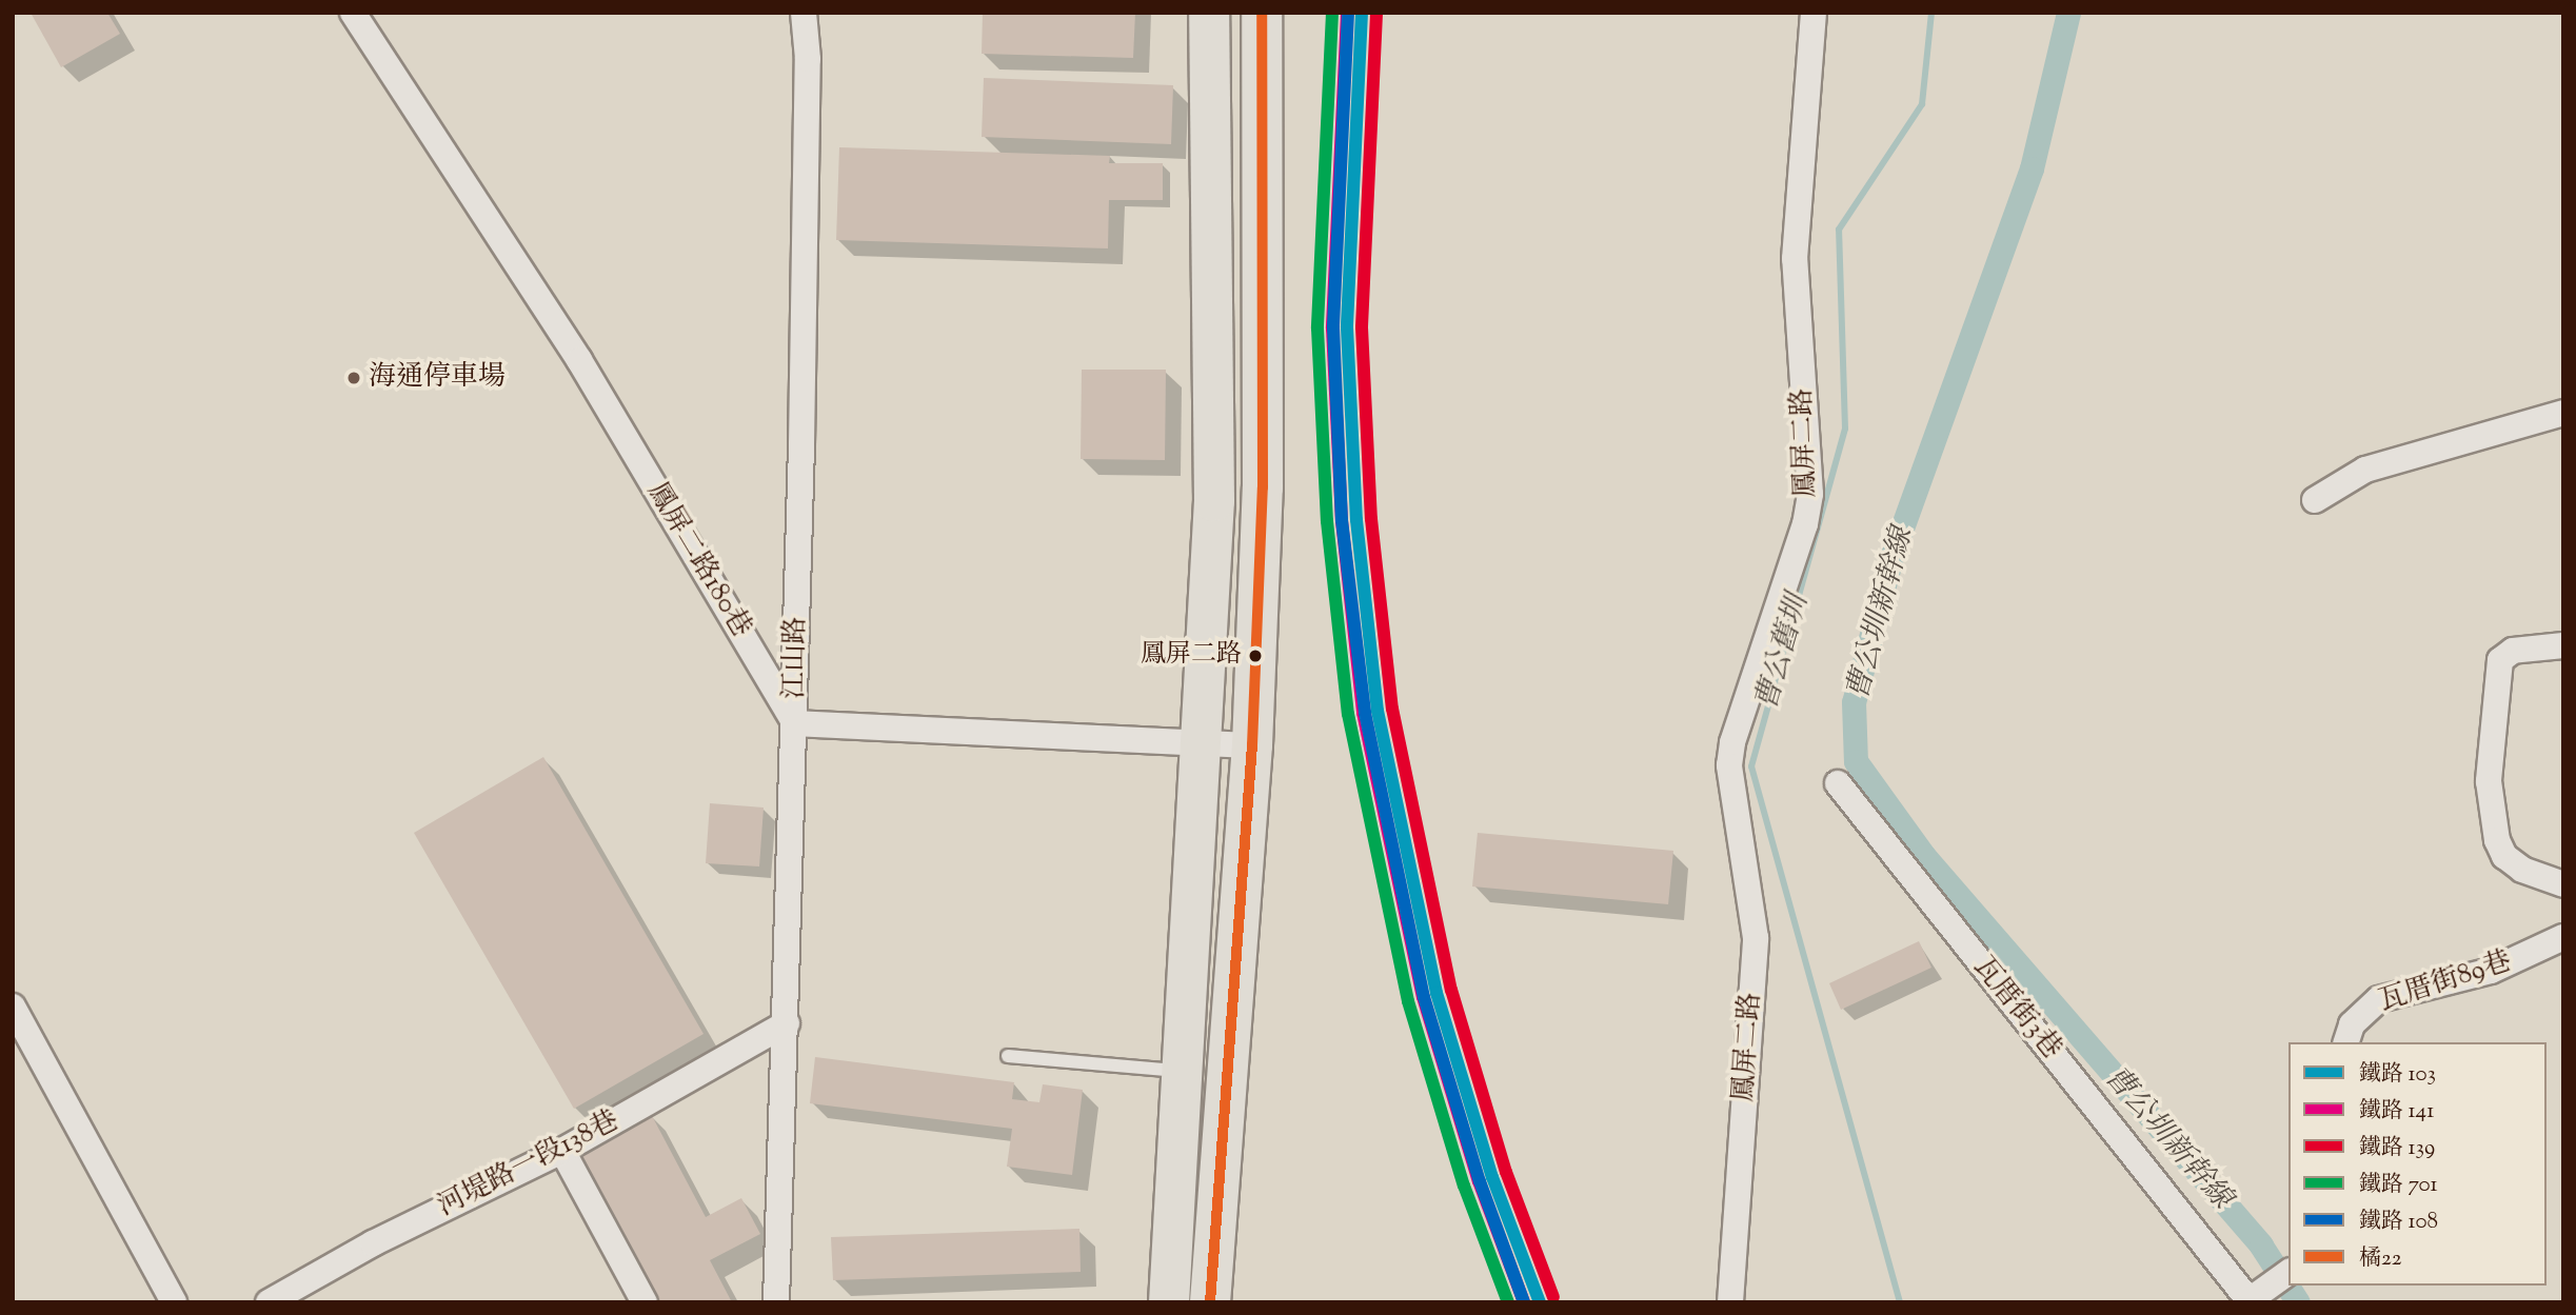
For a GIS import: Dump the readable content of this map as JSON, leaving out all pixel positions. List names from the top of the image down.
{
  "streets": {
    "street": [
      "鳳屏二路",
      "鳳屏二路180巷",
      "江山路",
      "瓦厝街89巷",
      "瓦厝街3巷",
      "河堤路一段138巷"
    ]
  },
  "crossings": [
    ["鳳屏二路180巷", "江山路"],
    ["江山路", "河堤路一段138巷"]
  ],
  "water": ["曹公圳新幹線", "曹公舊圳"],
  "places": ["海通停車場", "鳳屏二路"],
  "lines": [
    "rail line 103",
    "rail line 141",
    "rail line 701",
    "rail line 108",
    "transit line 橘22",
    "rail line 139"
  ],
  "legend": [
    "鐵路 103",
    "鐵路 141",
    "鐵路 139",
    "鐵路 701",
    "鐵路 108",
    "橘22"
  ]
}
